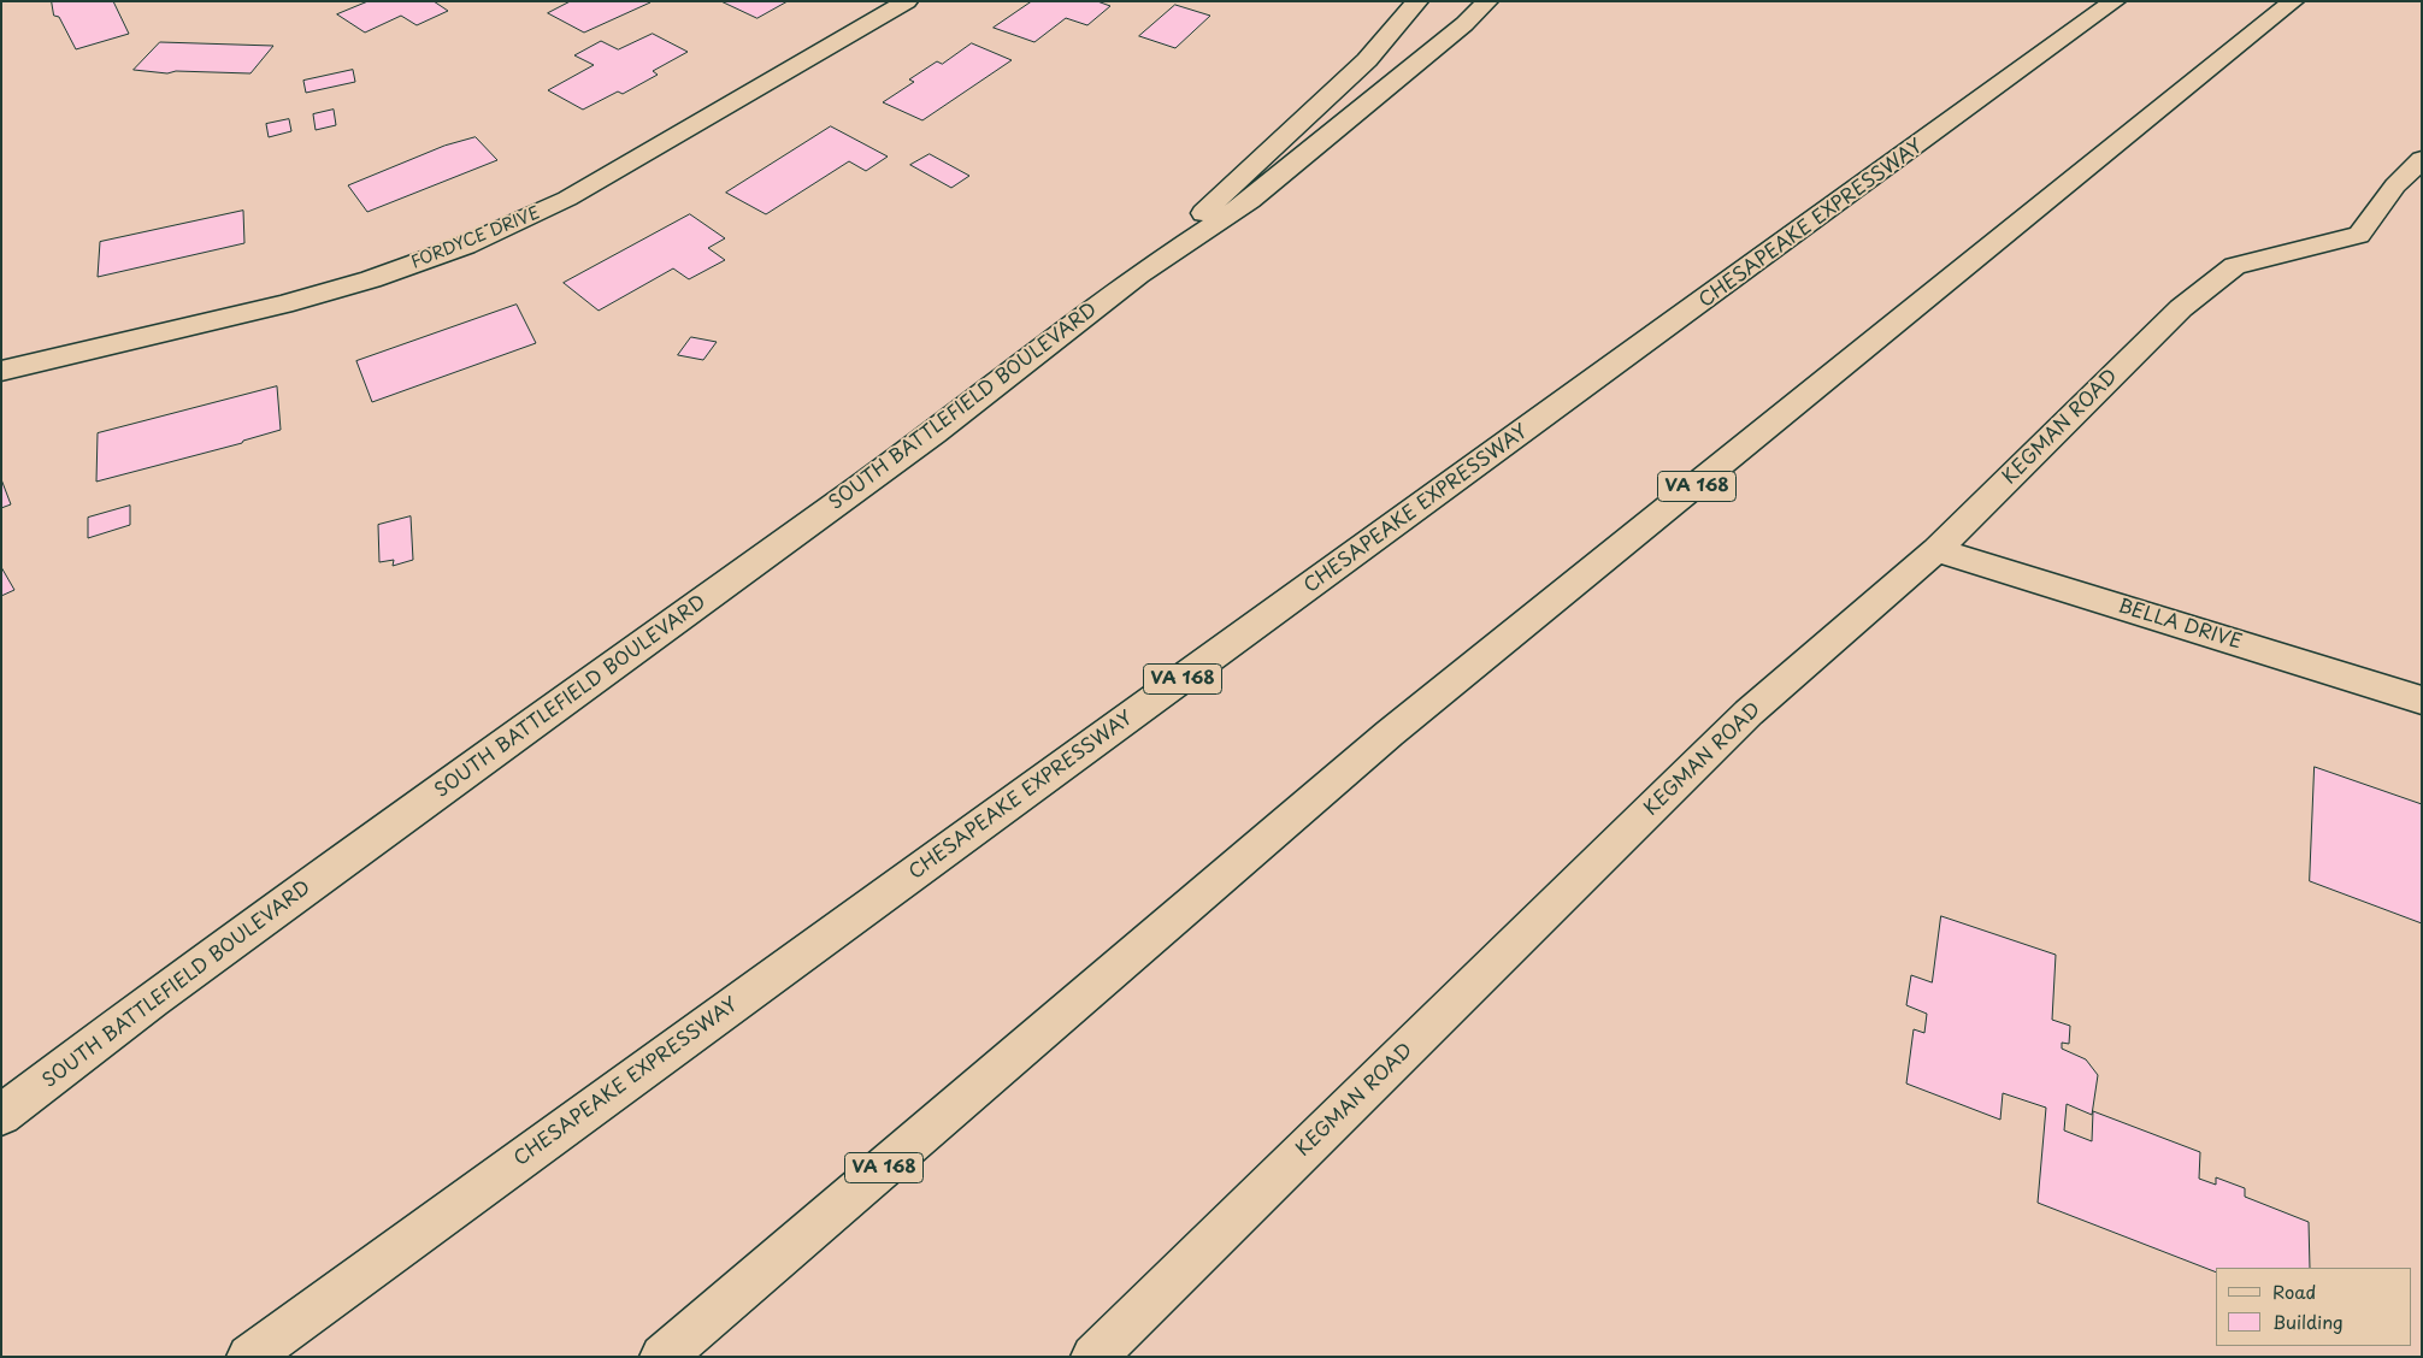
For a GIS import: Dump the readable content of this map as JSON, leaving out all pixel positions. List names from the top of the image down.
{
  "streets": {
    "main road": [
      "CHESAPEAKE EXPRESSWAY",
      "FORDYCE DRIVE",
      "SOUTH BATTLEFIELD BOULEVARD",
      "KEGMAN ROAD",
      "VA 168",
      "BELLA DRIVE"
    ]
  },
  "crossings": [
    ["KEGMAN ROAD", "BELLA DRIVE"]
  ],
  "legend": ["Road", "Building"]
}
